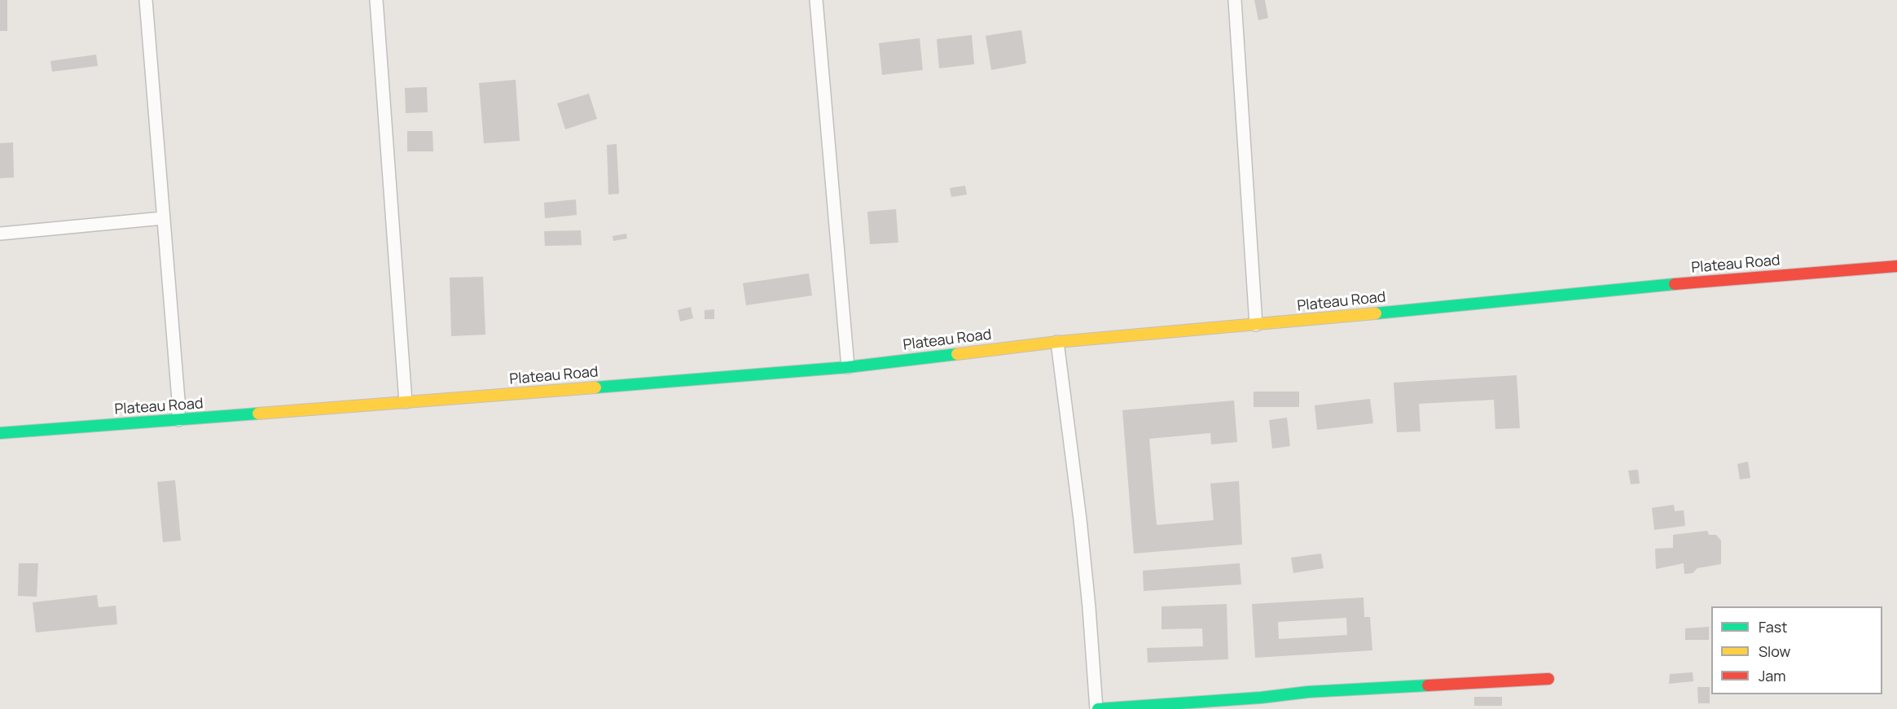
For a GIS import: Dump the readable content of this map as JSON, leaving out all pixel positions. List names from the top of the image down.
{
  "streets": {
    "street": ["Plateau Road"]
  },
  "legend": ["Fast", "Slow", "Jam"]
}
